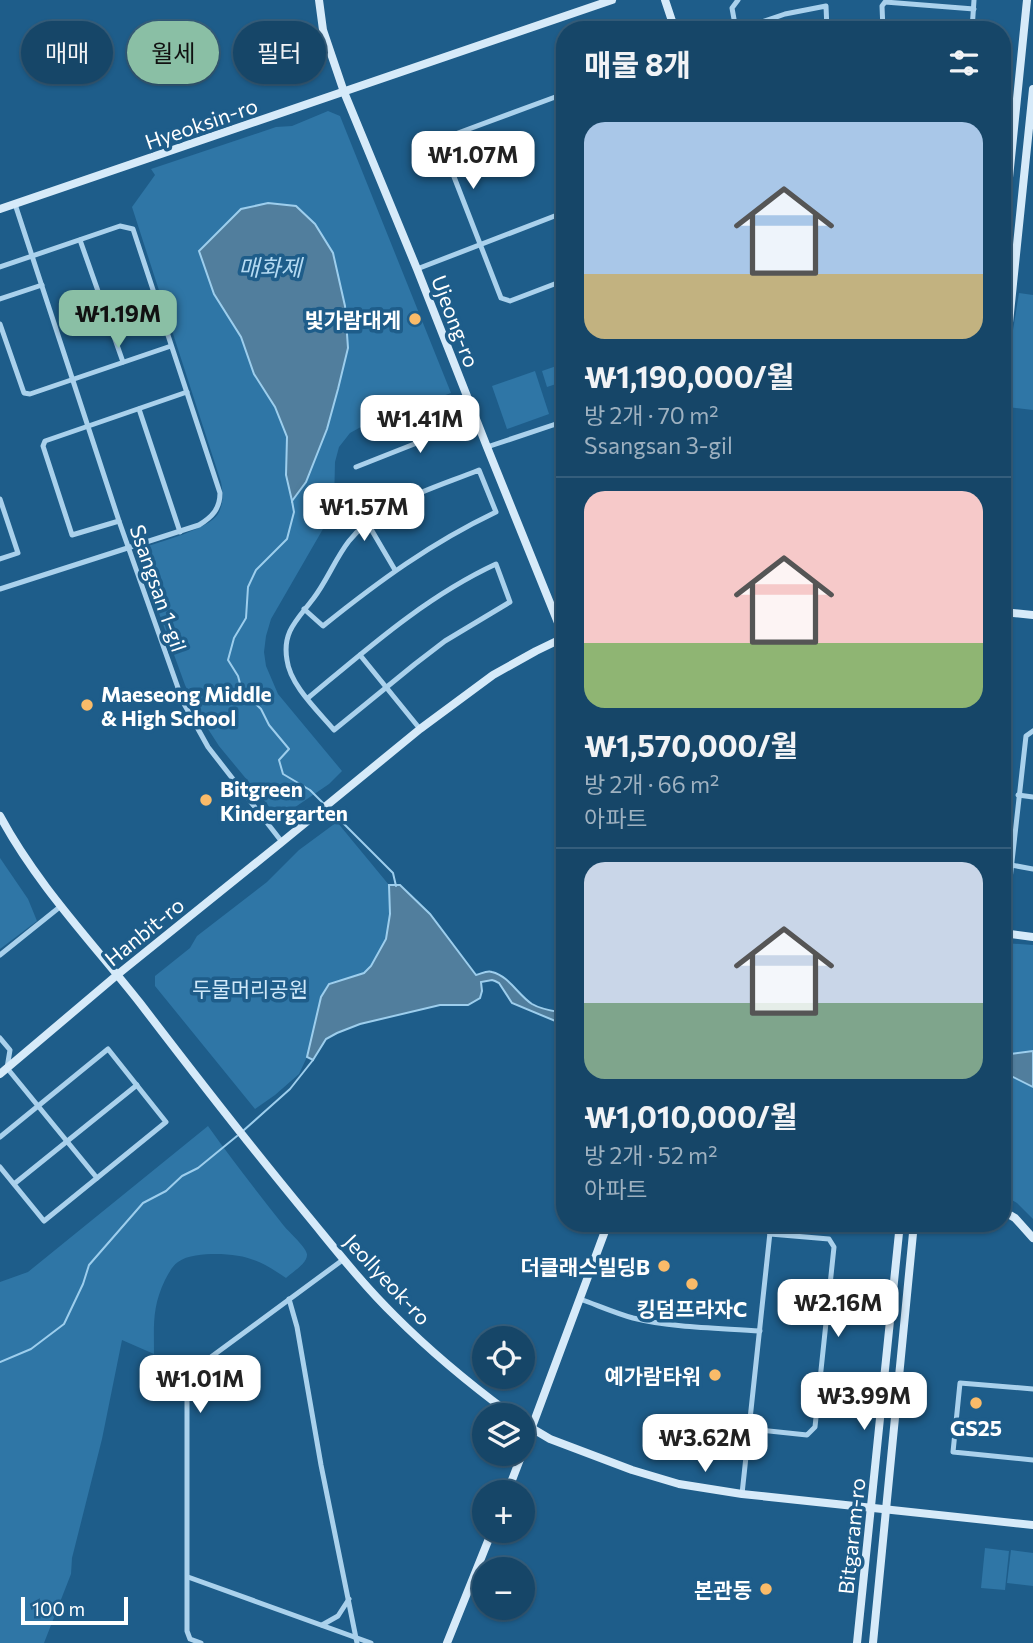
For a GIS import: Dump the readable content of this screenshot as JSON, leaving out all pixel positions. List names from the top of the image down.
{
  "streets": {
    "street": [
      "Hyeoksin-ro",
      "Ujeong-ro",
      "Ssangsan 1-gil",
      "Hanbit-ro",
      "Jeollyeok-ro",
      "Bitgaram-ro"
    ]
  },
  "crossings": [
    ["Hyeoksin-ro", "Ujeong-ro"],
    ["Hyeoksin-ro", "Ssangsan 1-gil"],
    ["Ssangsan 1-gil", "Hanbit-ro"],
    ["Hanbit-ro", "Jeollyeok-ro"]
  ],
  "water": ["매화제"],
  "parks": ["두물머리공원"],
  "places": [
    "빛가람대게",
    "Maeseong Middle & High School",
    "Bitgreen Kindergarten",
    "더클래스빌딩B",
    "킹덤프라자C",
    "예가람타워",
    "GS25",
    "본관동"
  ],
  "scale_bar": "100 m",
  "page": {
    "chip": ["매매", "월세", "필터"],
    "heading": "매물 8개",
    "list": [
      {
        "name": "₩1,190,000/월",
        "note": "방 2개 · 70 m² · Ssangsan 3-gil"
      },
      {
        "name": "₩1,570,000/월",
        "note": "방 2개 · 66 m² · 아파트"
      },
      {
        "name": "₩1,010,000/월",
        "note": "방 2개 · 52 m² · 아파트"
      }
    ],
    "price": [
      "₩1.07M",
      "₩1.19M",
      "₩1.41M",
      "₩1.57M",
      "₩2.16M",
      "₩1.01M",
      "₩3.99M",
      "₩3.62M"
    ],
    "map_buttons": ["+", "−"],
    "scale": "100 m"
  }
}
